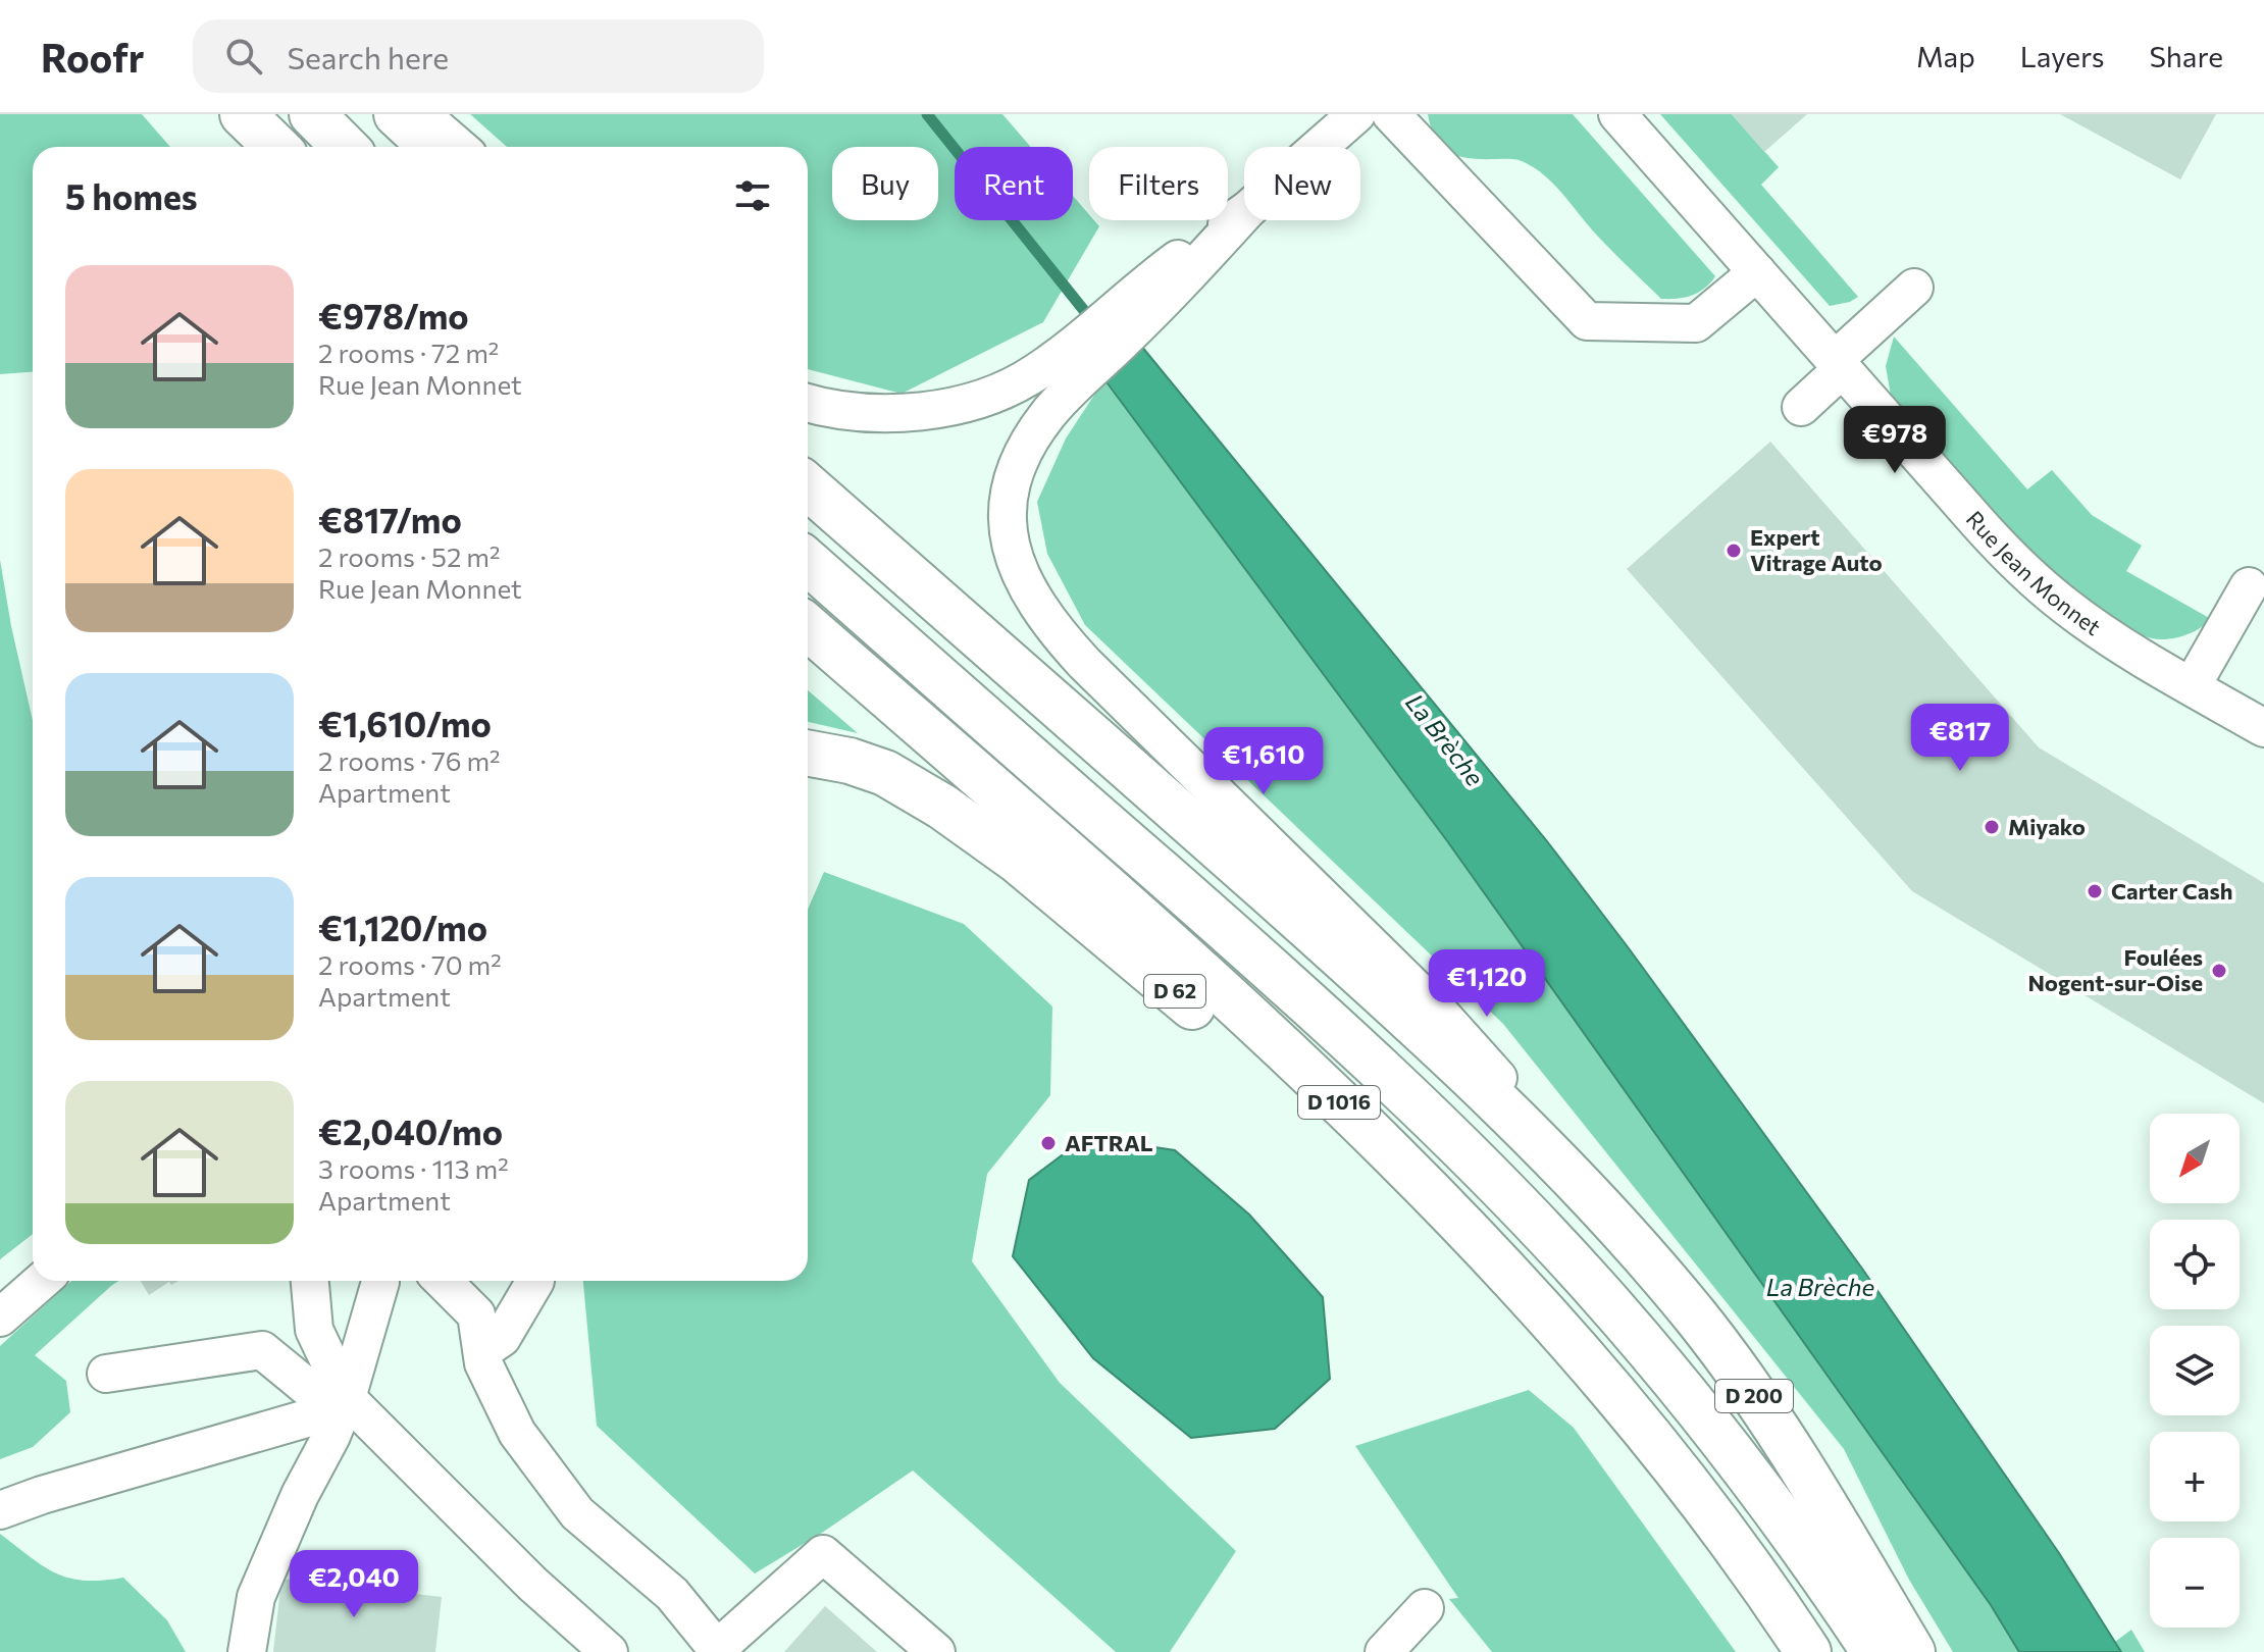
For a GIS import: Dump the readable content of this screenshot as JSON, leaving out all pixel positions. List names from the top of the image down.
{
  "streets": {
    "main road": ["D 62", "D 1016", "D 200"],
    "street": ["Rue Jean Monnet"]
  },
  "crossings": [
    ["D 62", "D 1016"]
  ],
  "water": ["La Brèche"],
  "places": [
    "Expert Vitrage Auto",
    "Miyako",
    "Carter Cash",
    "Foulées Nogent-sur-Oise",
    "AFTRAL"
  ],
  "north": "bottom left",
  "page": {
    "header": "Roofr",
    "search": "Search here",
    "nav": ["Map", "Layers", "Share"],
    "chip": [
      "Buy",
      "Rent",
      "Filters",
      "New"
    ],
    "heading": "5 homes",
    "list": [
      {
        "name": "€978/mo",
        "note": "2 rooms · 72 m² · Rue Jean Monnet"
      },
      {
        "name": "€817/mo",
        "note": "2 rooms · 52 m² · Rue Jean Monnet"
      },
      {
        "name": "€1,610/mo",
        "note": "2 rooms · 76 m² · Apartment"
      },
      {
        "name": "€1,120/mo",
        "note": "2 rooms · 70 m² · Apartment"
      },
      {
        "name": "€2,040/mo",
        "note": "3 rooms · 113 m² · Apartment"
      }
    ],
    "price": [
      "€978",
      "€817",
      "€1,610",
      "€1,120",
      "€2,040"
    ],
    "map_buttons": ["+", "−"]
  }
}
